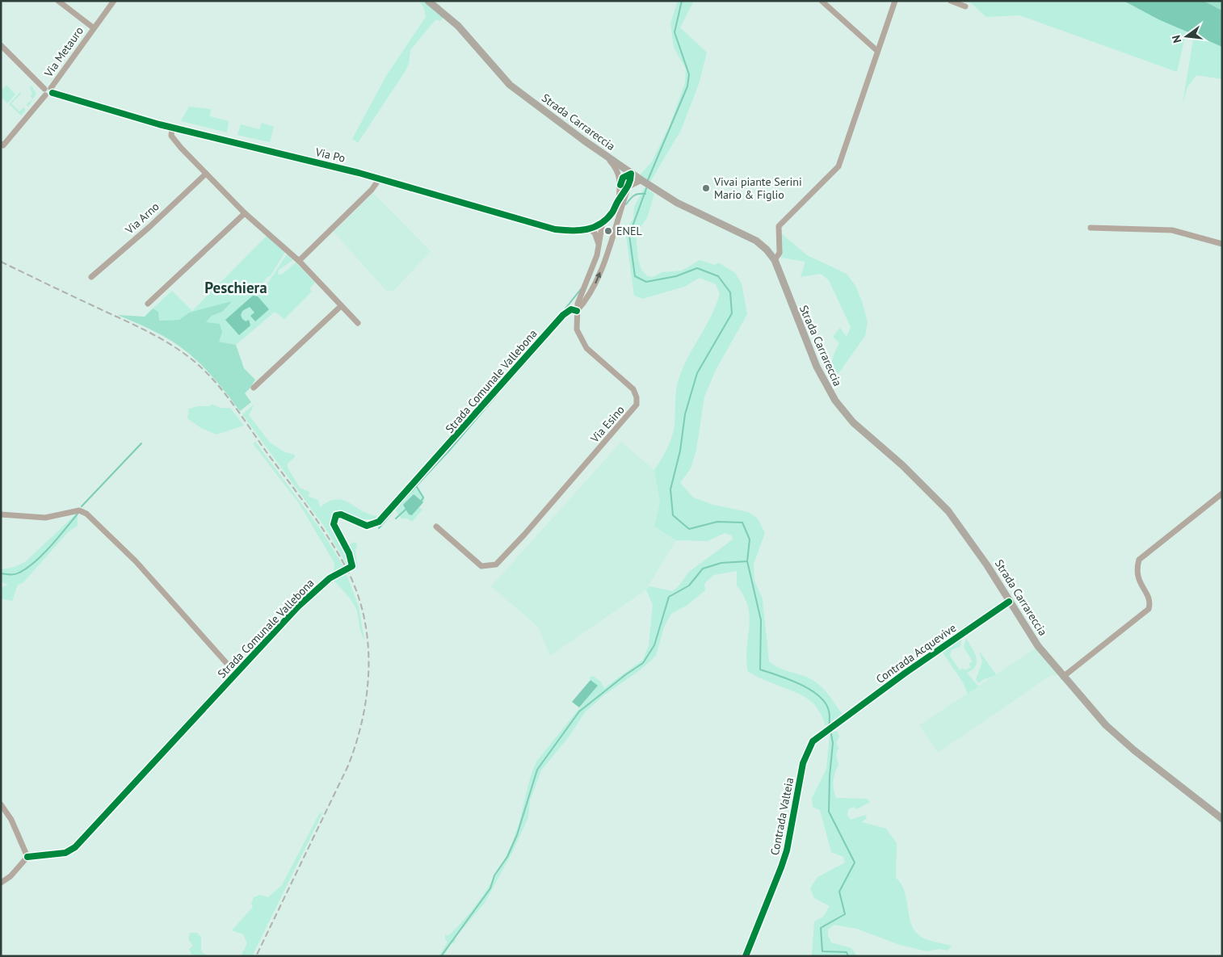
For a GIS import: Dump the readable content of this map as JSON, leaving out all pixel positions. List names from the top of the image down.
{
  "streets": {
    "main road": ["Strada Carrareccia"],
    "street": [
      "Via Metauro",
      "Via Po",
      "Via Arno",
      "Strada Comunale Vallebona",
      "Via Esino",
      "Contrada Acquevive",
      "Contrada Valteia"
    ]
  },
  "crossings": [
    ["Via Metauro", "Via Po"],
    ["Strada Carrareccia", "Contrada Acquevive"],
    ["Via Po", "Via Esino"],
    ["Strada Comunale Vallebona", "Via Esino"],
    ["Contrada Acquevive", "Contrada Valteia"]
  ],
  "districts": ["Peschiera"],
  "places": ["Vivai piante Serini Mario & Figlio", "ENEL"],
  "north": "left"
}
